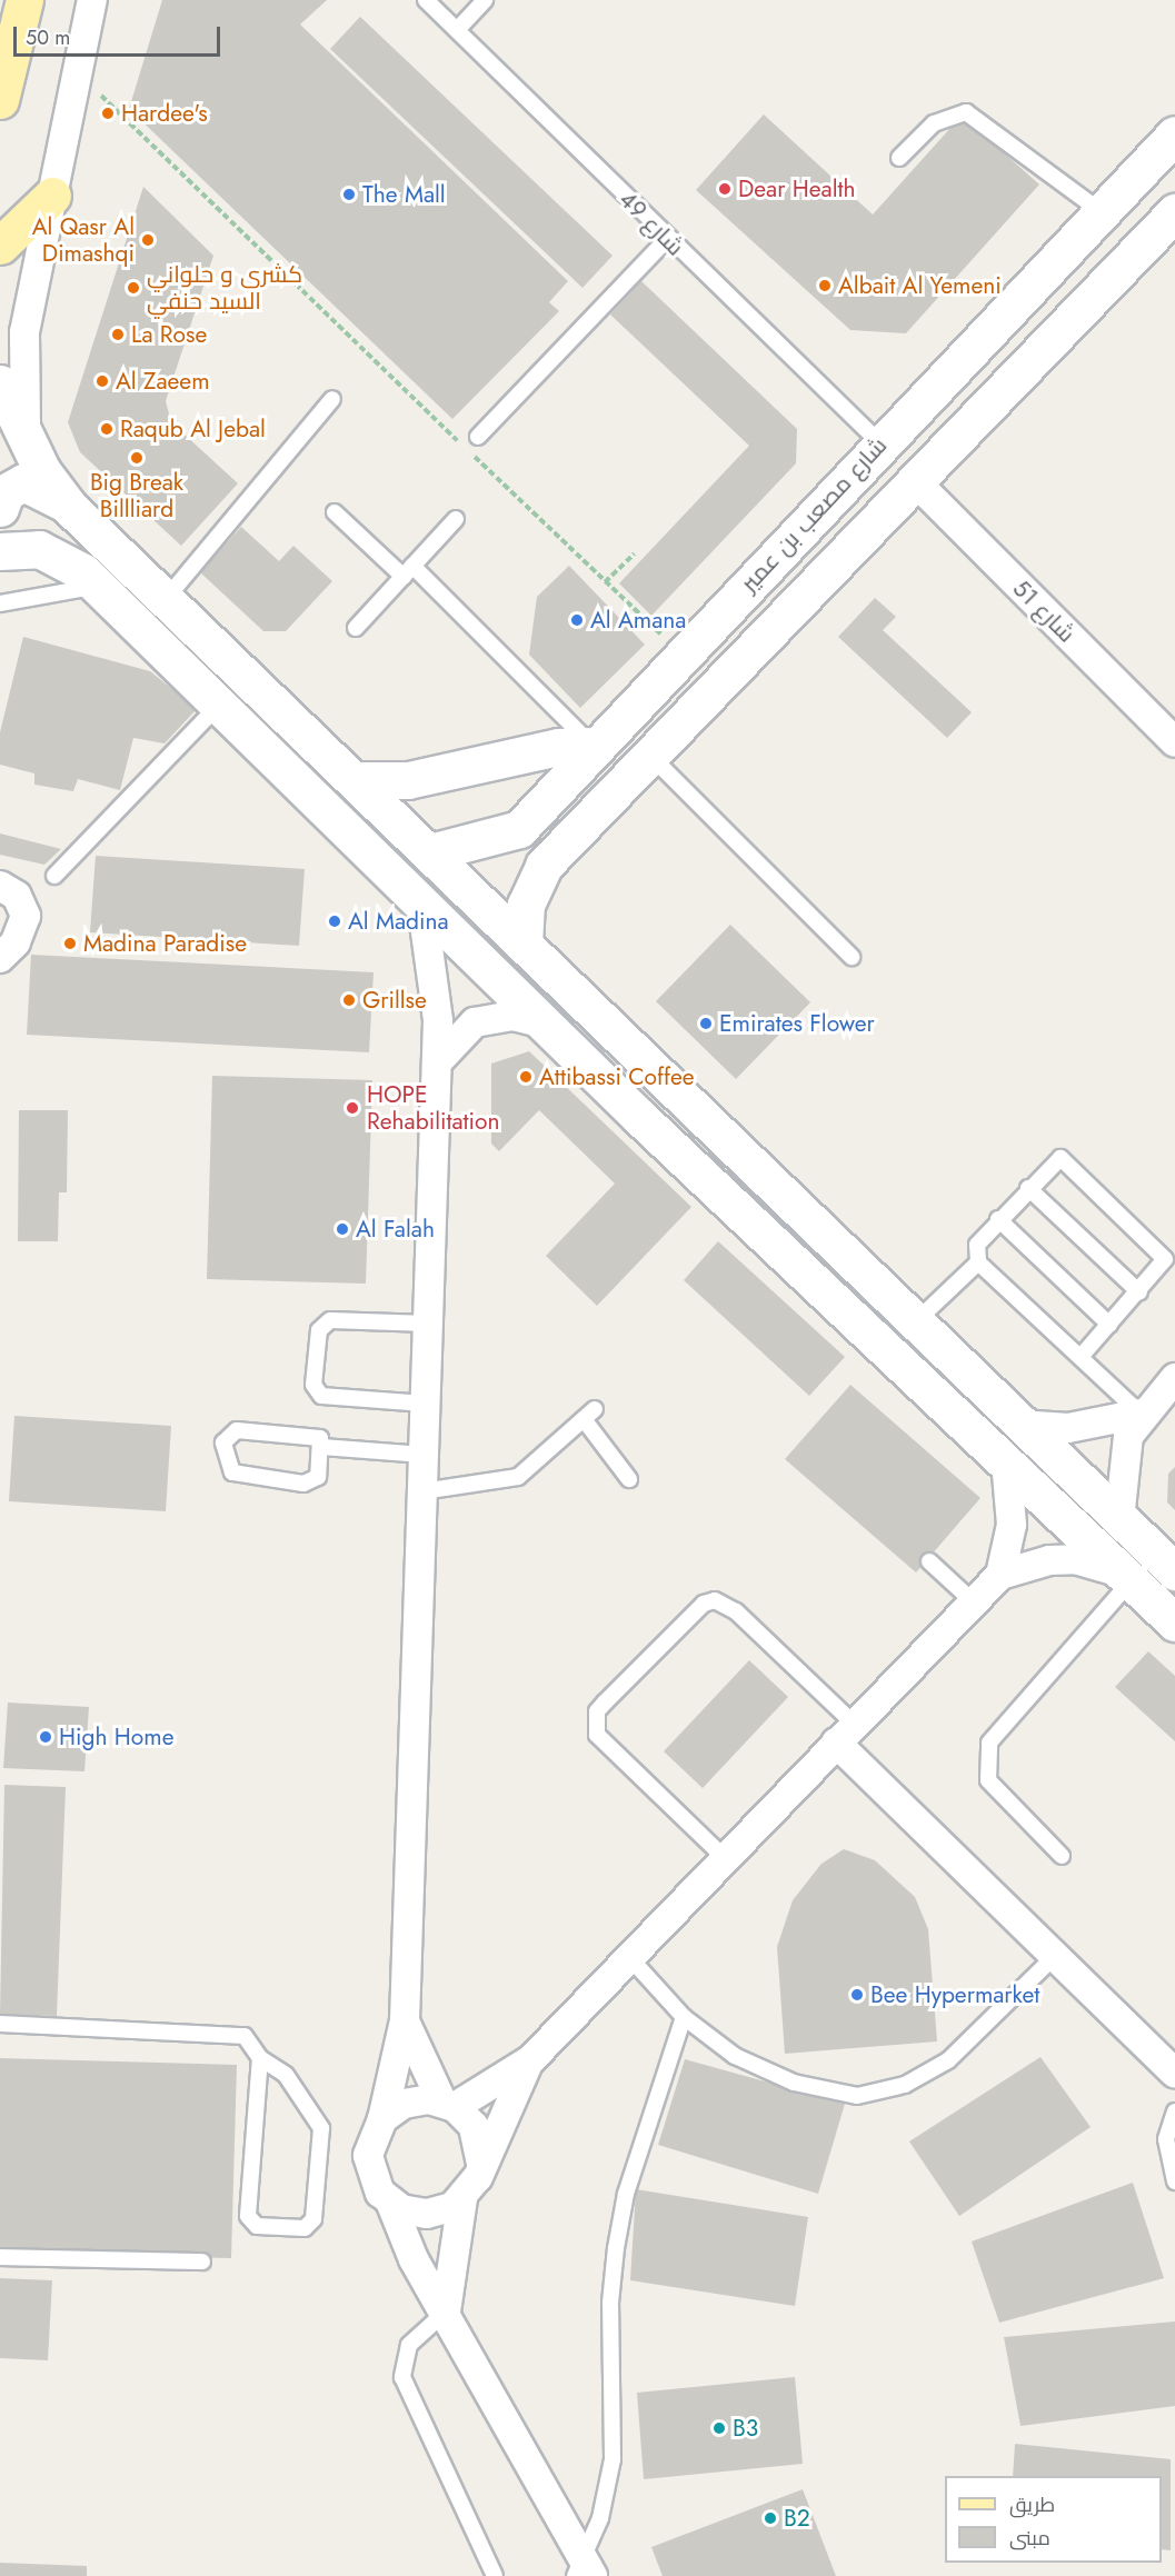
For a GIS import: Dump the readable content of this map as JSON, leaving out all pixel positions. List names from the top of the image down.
{
  "streets": {
    "street": ["شارع مصعب بن عمير", "شارع 51"],
    "lane": ["شارع 49"]
  },
  "crossings": [
    ["شارع 49", "شارع مصعب بن عمير"],
    ["شارع مصعب بن عمير", "شارع 51"]
  ],
  "places": [
    "Hardee's",
    "Dear Health",
    "The Mall",
    "Al Qasr Al Dimashqi",
    "Albait Al Yemeni",
    "كشري و حلواني السيد حنفي",
    "La Rose",
    "Al Zaeem",
    "Raqub Al Jebal",
    "Big Break Billliard",
    "Al Amana",
    "Al Madina",
    "Madina Paradise",
    "Grillse",
    "Emirates Flower",
    "Attibassi Coffee",
    "HOPE Rehabilitation",
    "Al Falah",
    "High Home",
    "Bee Hypermarket",
    "B3",
    "B2"
  ],
  "legend": ["طريق", "مبنى"],
  "scale_bar": "50 m"
}
